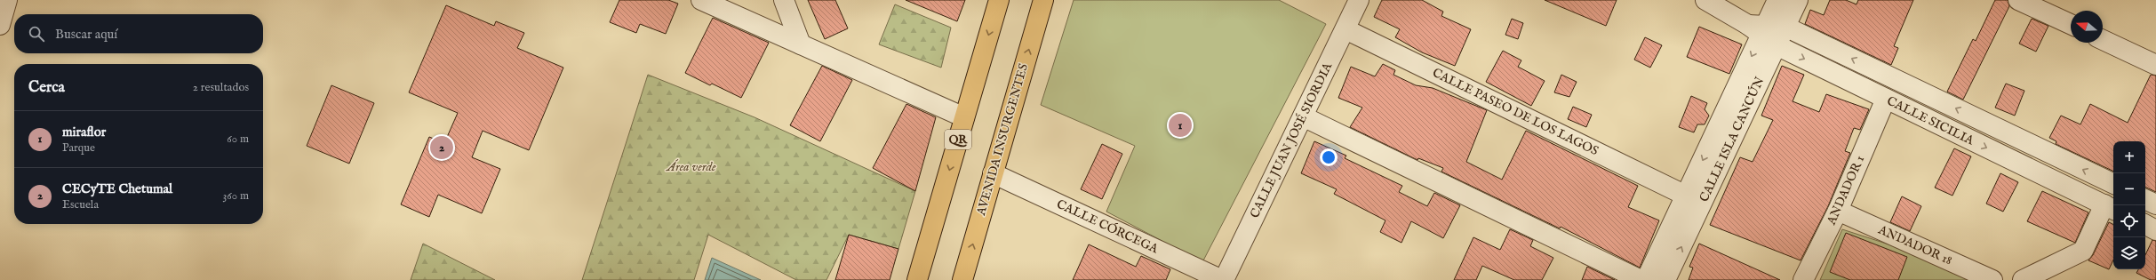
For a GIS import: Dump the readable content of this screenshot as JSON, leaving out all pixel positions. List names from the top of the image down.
{
  "streets": {
    "main road": ["QR", "AVENIDA INSURGENTES"],
    "street": [
      "CALLE PASEO DE LOS LAGOS",
      "CALLE SICILIA",
      "CALLE ISLA CANCÚN",
      "CALLE JUAN JOSÉ SIORDIA",
      "ANDADOR 1",
      "CALLE CÓRCEGA",
      "ANDADOR 18"
    ]
  },
  "crossings": [
    ["CALLE PASEO DE LOS LAGOS", "CALLE ISLA CANCÚN"],
    ["CALLE PASEO DE LOS LAGOS", "CALLE JUAN JOSÉ SIORDIA"],
    ["CALLE SICILIA", "CALLE ISLA CANCÚN"],
    ["CALLE SICILIA", "ANDADOR 1"],
    ["AVENIDA INSURGENTES", "CALLE CÓRCEGA"],
    ["CALLE JUAN JOSÉ SIORDIA", "CALLE CÓRCEGA"],
    ["ANDADOR 1", "ANDADOR 18"]
  ],
  "parks": ["Área verde"],
  "north": "left",
  "page": {
    "search": "Buscar aquí",
    "heading": ["Cerca", "2 resultados"],
    "list": [
      {
        "mark": "1",
        "name": "miraflor",
        "note": "Parque",
        "value": "60 m"
      },
      {
        "mark": "2",
        "name": "CECyTE Chetumal",
        "note": "Escuela",
        "value": "360 m"
      }
    ],
    "pins": ["1", "2"],
    "map_buttons": ["+", "−"]
  }
}
